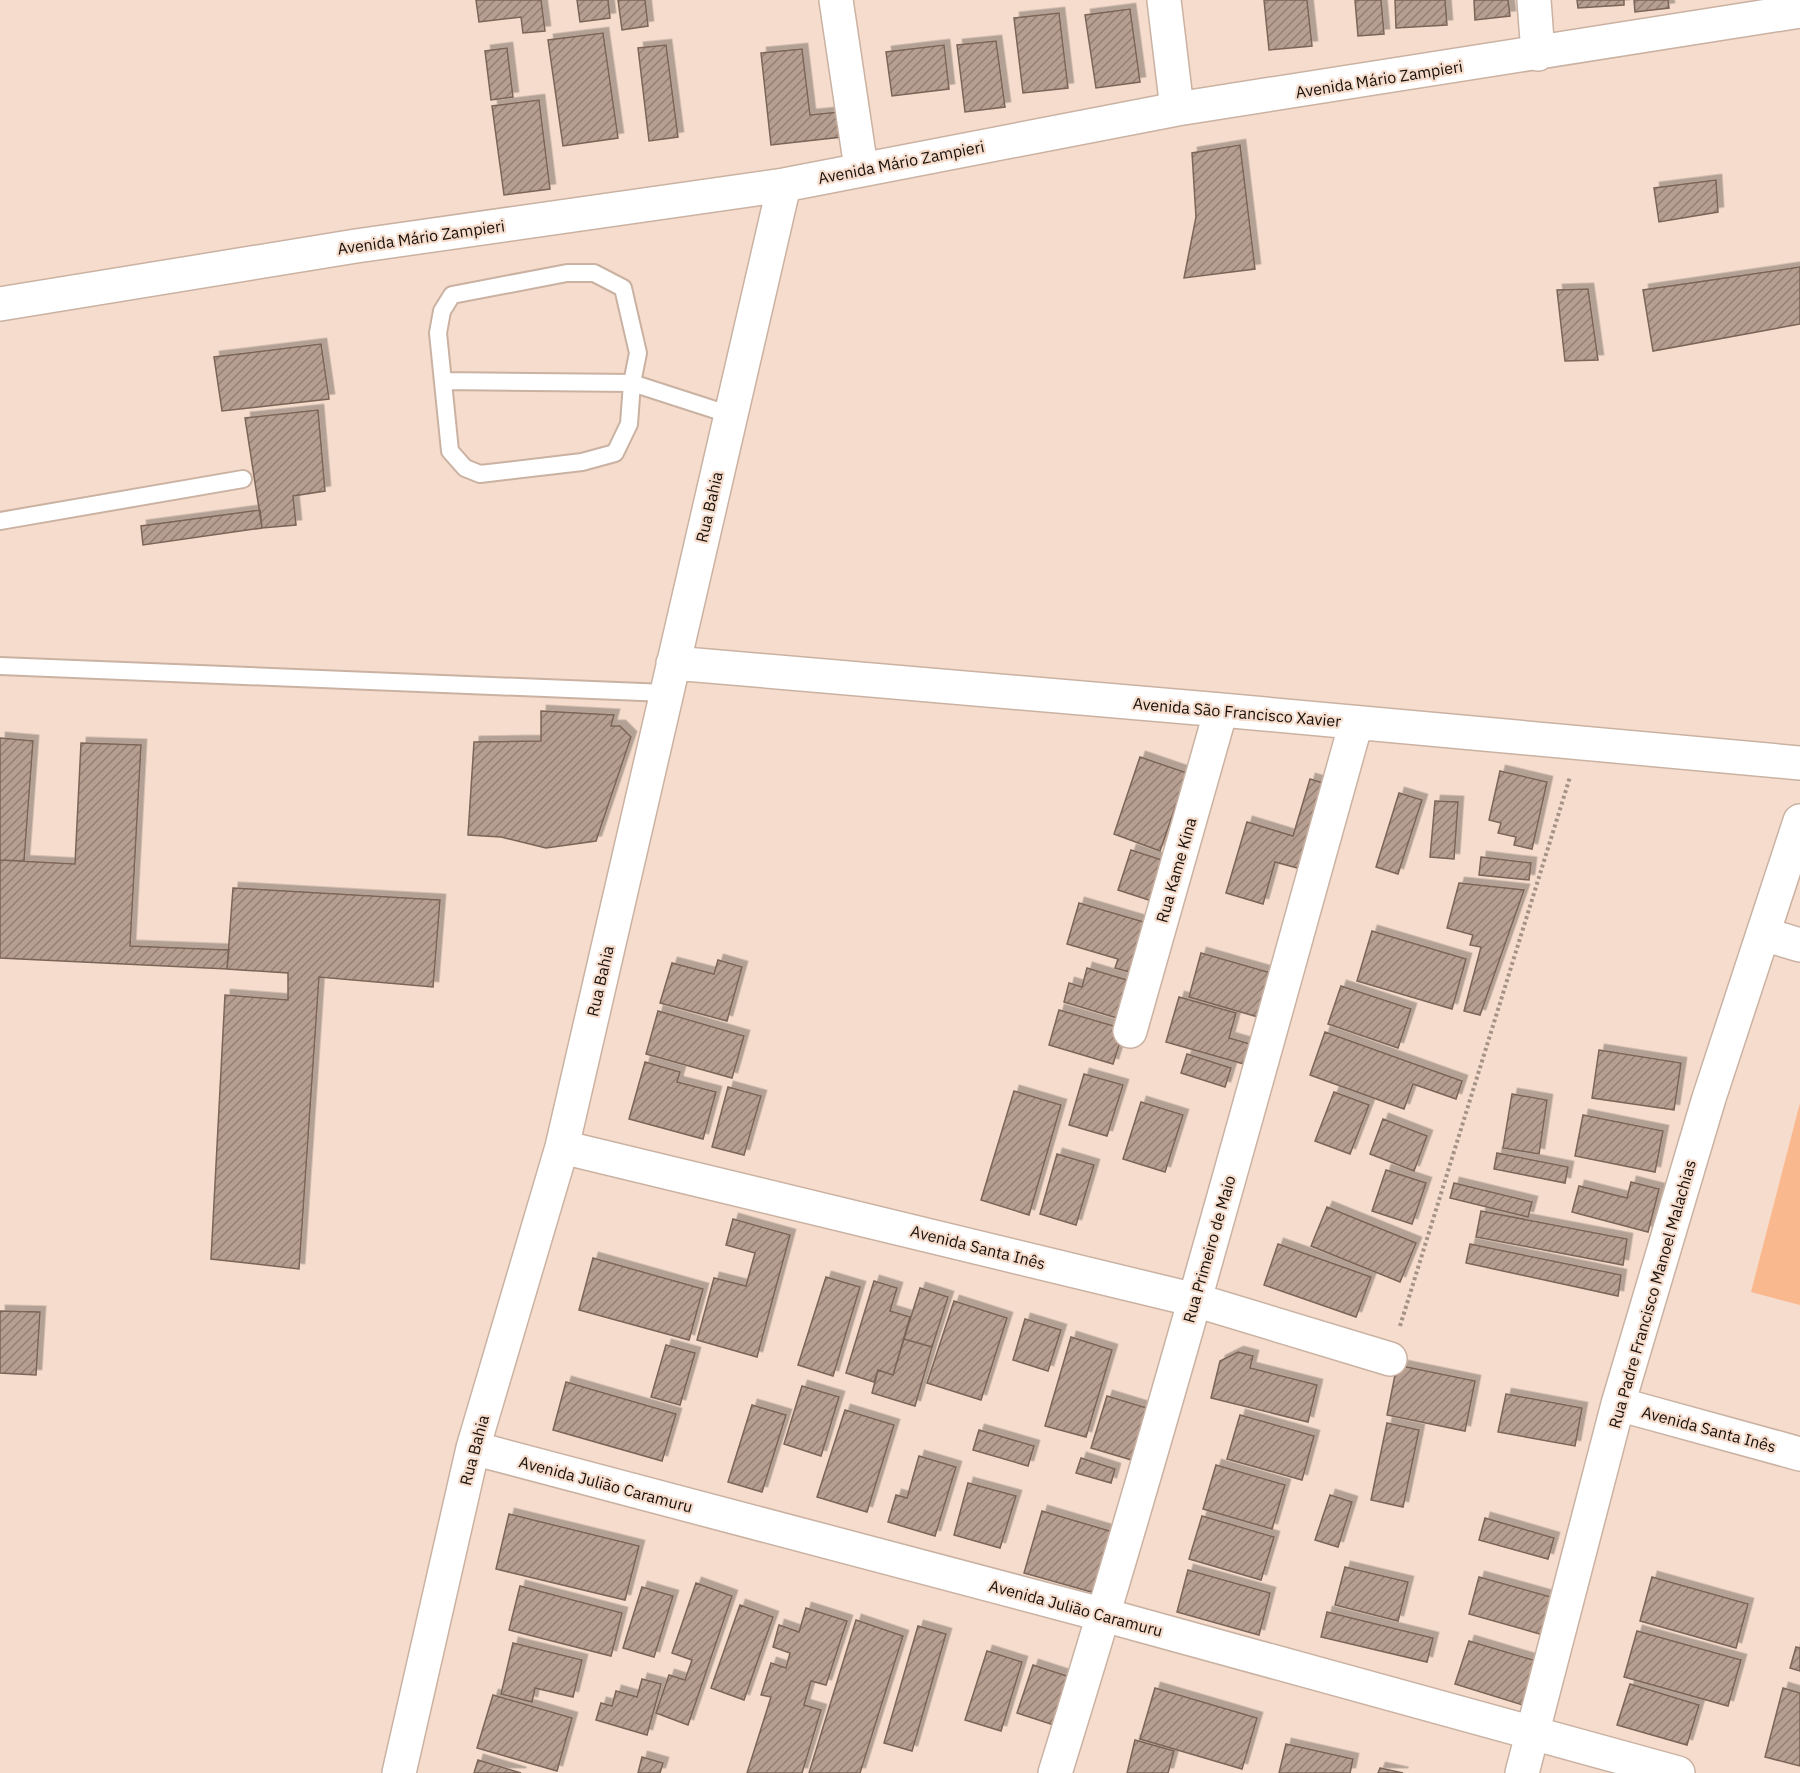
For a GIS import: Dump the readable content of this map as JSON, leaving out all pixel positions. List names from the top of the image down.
{
  "streets": {
    "street": [
      "Avenida Mário Zampieri",
      "Rua Bahia",
      "Avenida São Francisco Xavier",
      "Rua Kame Kina",
      "Avenida Santa Inês",
      "Rua Primeiro de Maio",
      "Rua Padre Francisco Manoel Malachias",
      "Avenida Julião Caramuru"
    ]
  },
  "crossings": [
    ["Avenida Mário Zampieri", "Rua Bahia"],
    ["Rua Bahia", "Avenida São Francisco Xavier"],
    ["Rua Bahia", "Avenida Santa Inês"],
    ["Rua Bahia", "Avenida Julião Caramuru"],
    ["Avenida São Francisco Xavier", "Rua Kame Kina"],
    ["Avenida São Francisco Xavier", "Rua Primeiro de Maio"],
    ["Avenida Santa Inês", "Rua Primeiro de Maio"],
    ["Avenida Santa Inês", "Rua Padre Francisco Manoel Malachias"],
    ["Rua Primeiro de Maio", "Avenida Julião Caramuru"],
    ["Rua Padre Francisco Manoel Malachias", "Avenida Julião Caramuru"]
  ]
}
